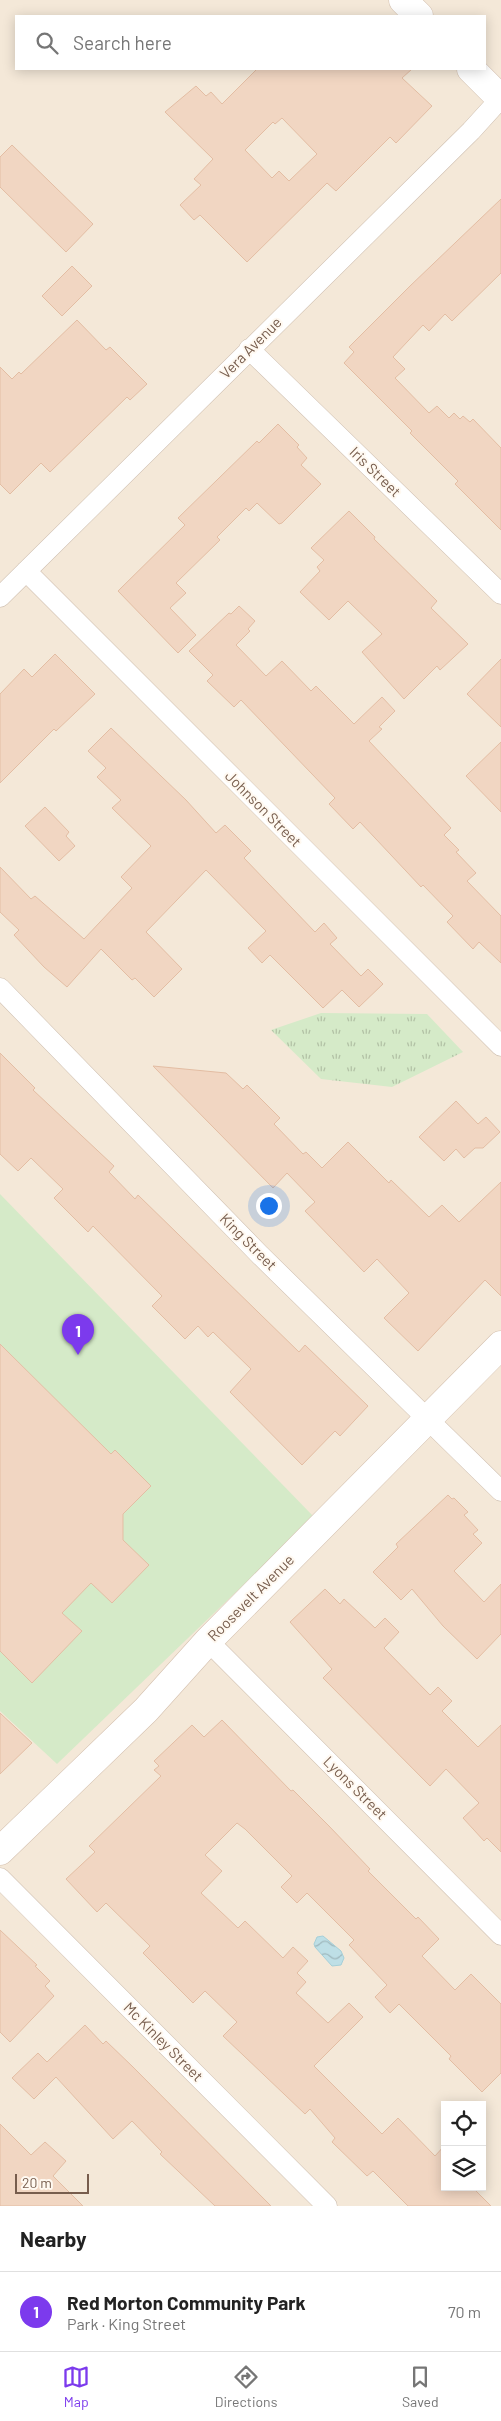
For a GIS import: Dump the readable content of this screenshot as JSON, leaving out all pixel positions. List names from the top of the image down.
{
  "streets": {
    "street": [
      "Vera Avenue",
      "Iris Street",
      "Johnson Street",
      "King Street",
      "Roosevelt Avenue",
      "Lyons Street",
      "Mc Kinley Street"
    ]
  },
  "crossings": [
    ["Vera Avenue", "Iris Street"],
    ["Vera Avenue", "Johnson Street"],
    ["King Street", "Roosevelt Avenue"],
    ["Roosevelt Avenue", "Lyons Street"]
  ],
  "scale_bar": "20 m",
  "page": {
    "search": "Search here",
    "pins": "1",
    "scale": "20 m",
    "heading": "Nearby",
    "list": [
      {
        "mark": "1",
        "name": "Red Morton Community Park",
        "note": "Park · King Street",
        "value": "70 m"
      }
    ],
    "nav": ["Map", "Directions", "Saved"]
  }
}
